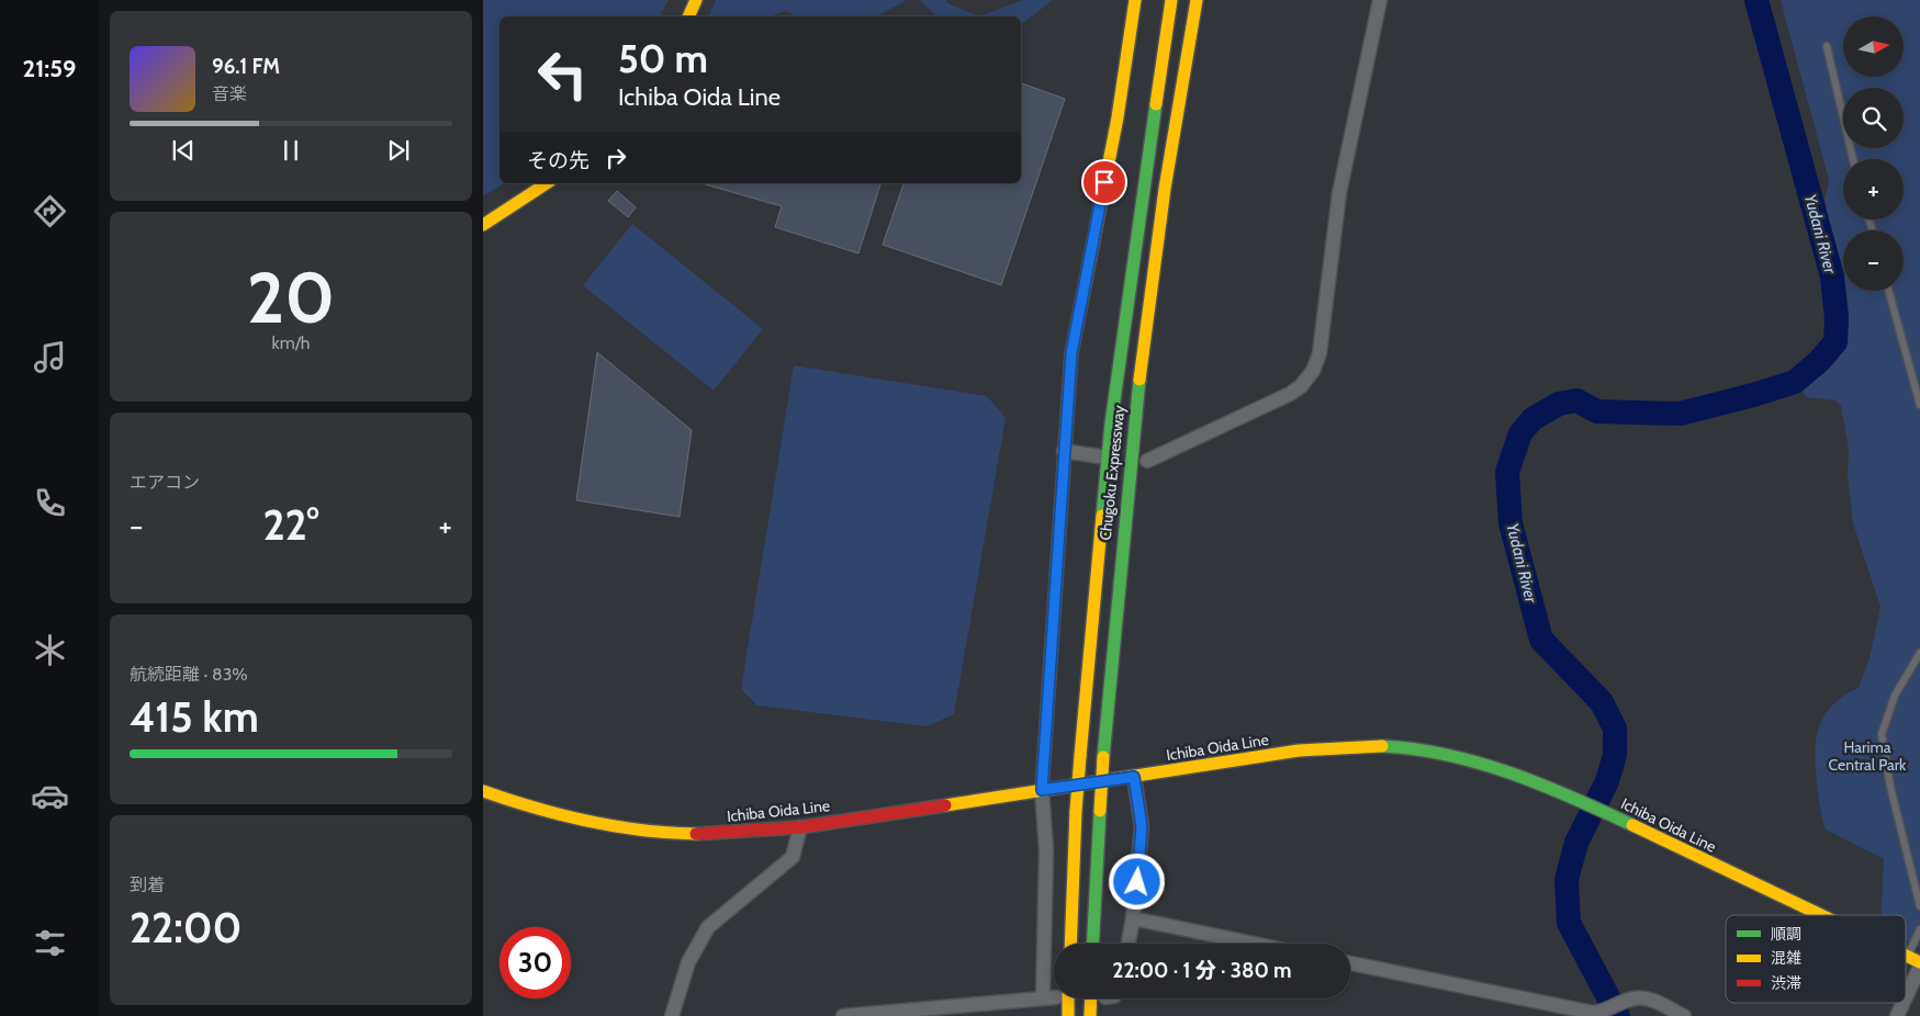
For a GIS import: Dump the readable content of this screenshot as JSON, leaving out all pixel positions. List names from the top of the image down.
{
  "streets": {
    "main road": ["Chugoku Expressway", "Ichiba Oida Line"]
  },
  "water": ["Yudani River"],
  "parks": ["Harima Central Park"],
  "legend": ["順調", "混雑", "渋滞"],
  "north": "right",
  "page": {
    "tabs": "21:59",
    "map_buttons": ["+", "−"],
    "turn": ["50 m", "Ichiba Oida Line"],
    "song": ["96.1 FM", "音楽"],
    "then": "その先",
    "tile": [
      ["20", "km/h"],
      "エアコン",
      ["航続距離 · 83%", "415 km"],
      ["到着", "22:00"]
    ],
    "heat": ["−", "22°", "+"],
    "limit": "30",
    "trip": "22:00 · 1 分 · 380 m"
  }
}
